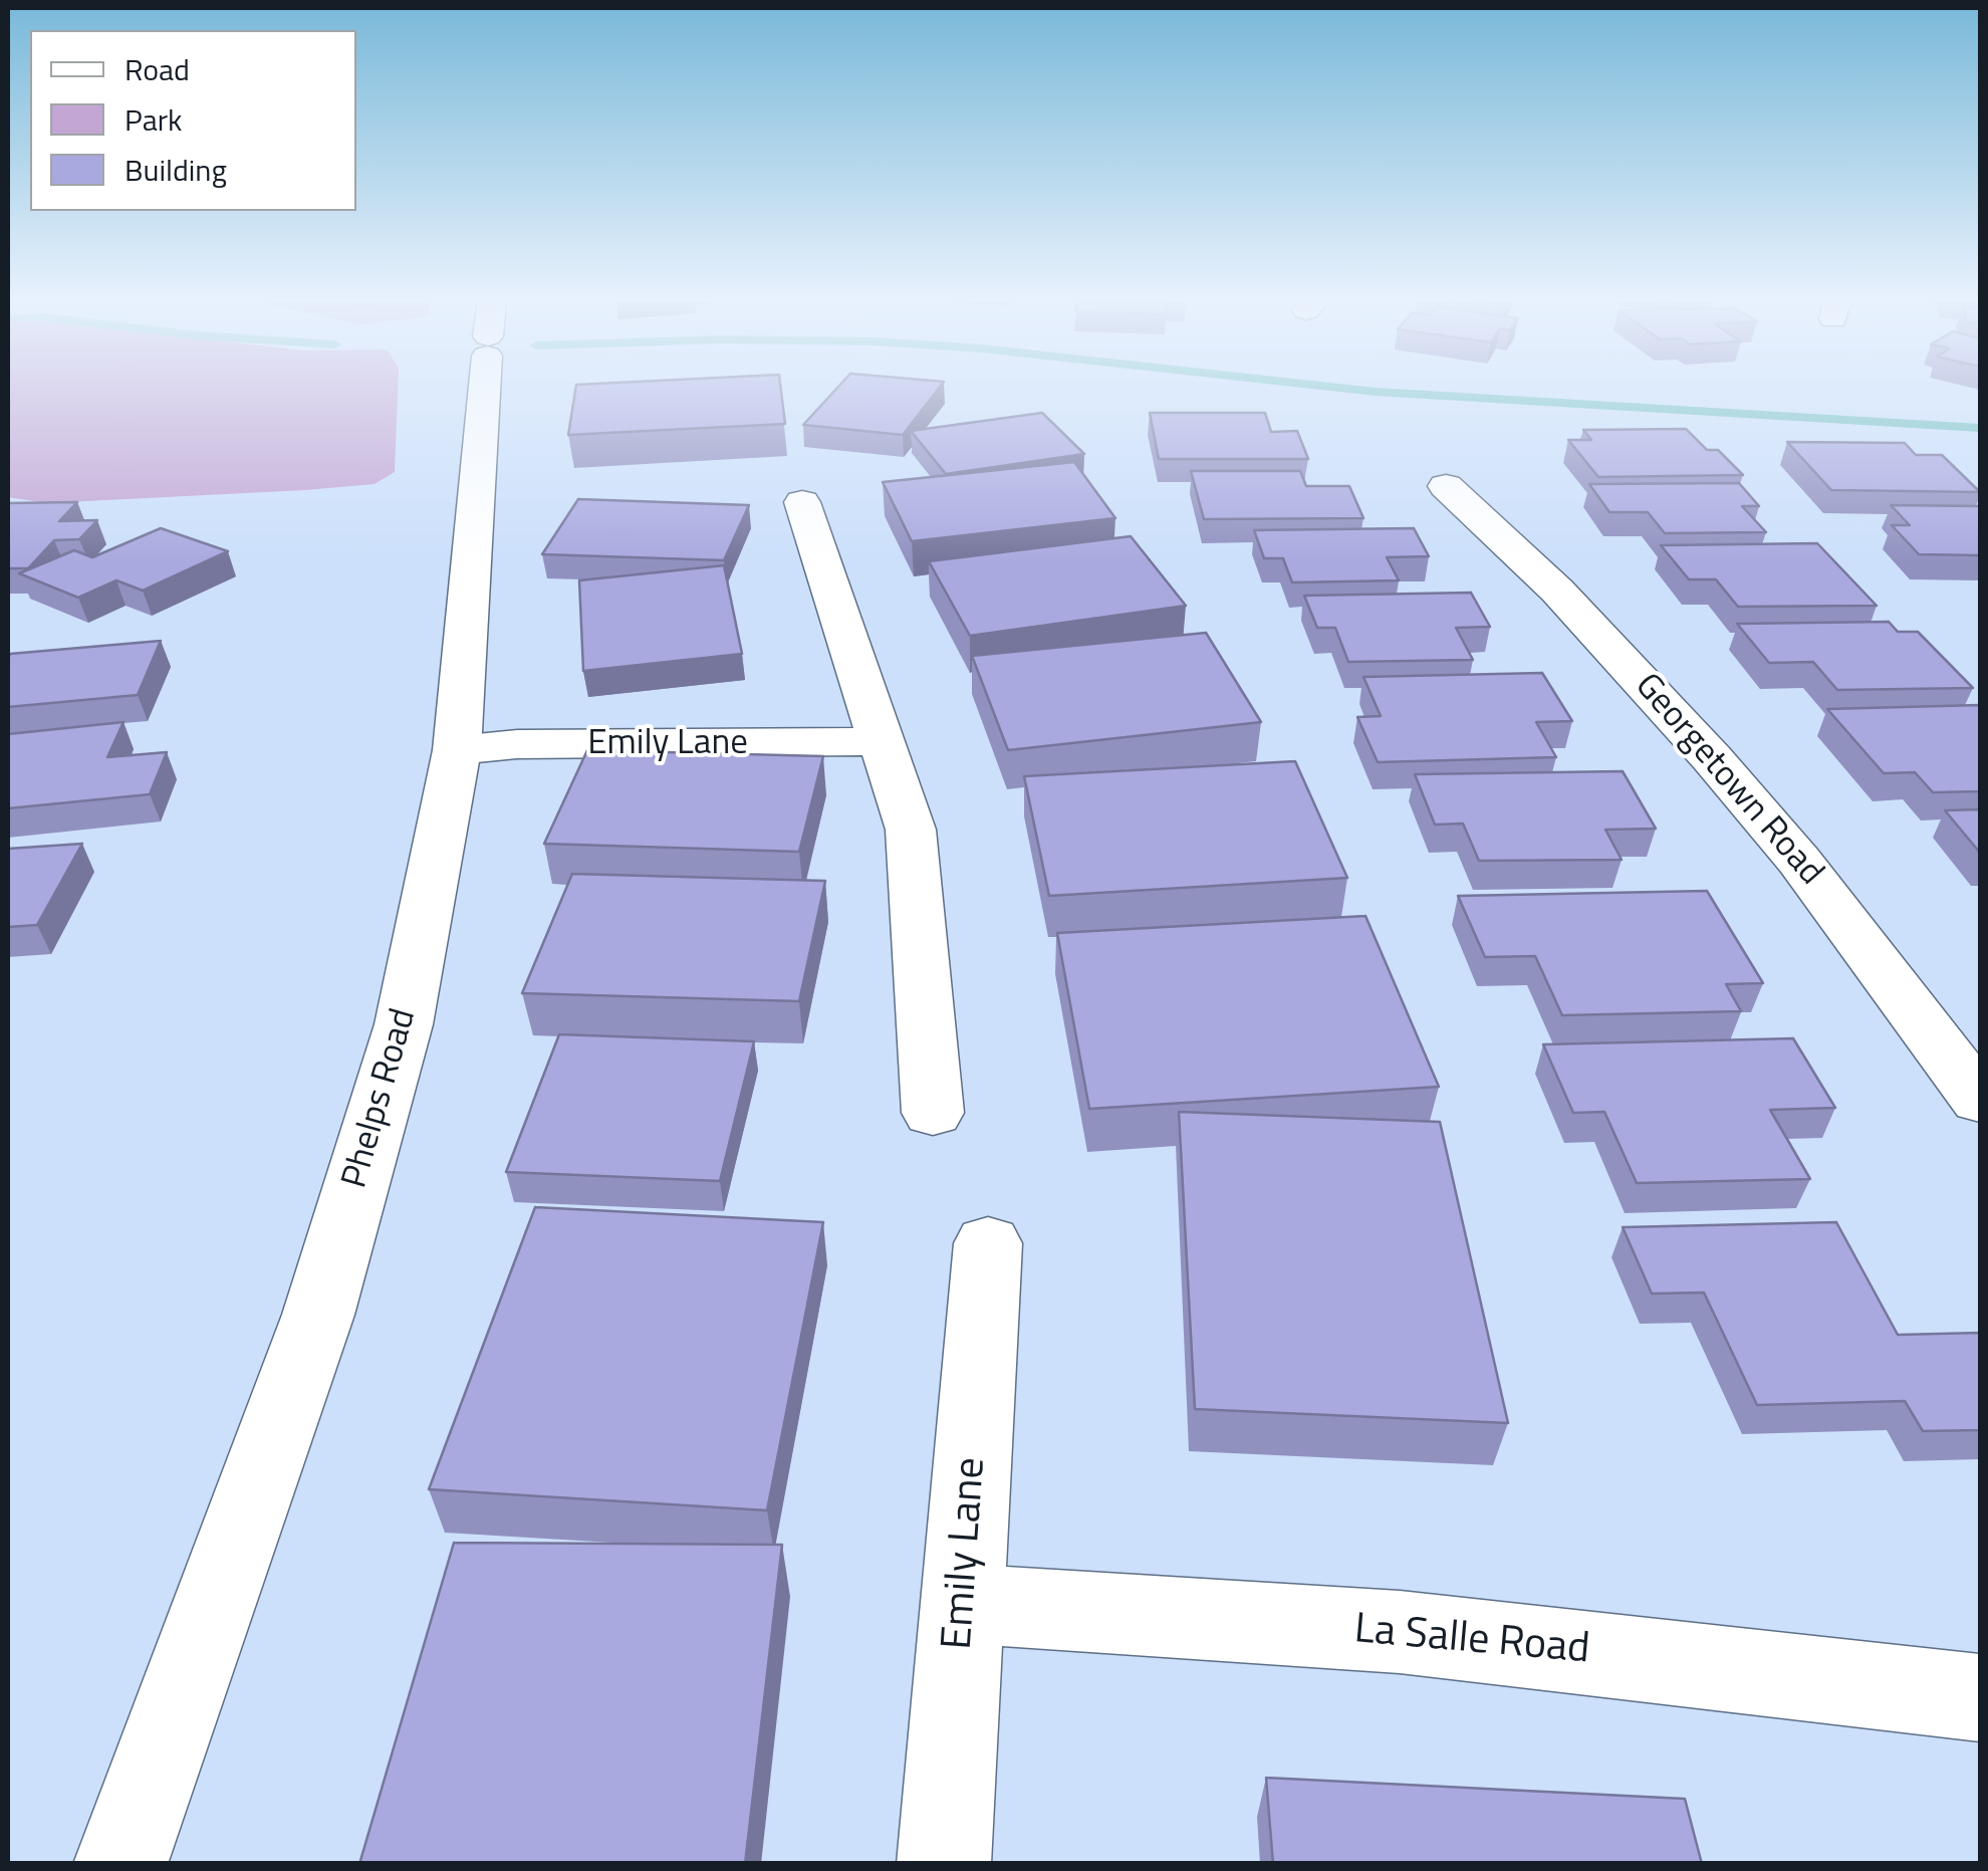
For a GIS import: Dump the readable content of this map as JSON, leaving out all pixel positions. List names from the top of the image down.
{
  "streets": {
    "street": [
      "Emily Lane",
      "Georgetown Road",
      "Phelps Road",
      "La Salle Road"
    ]
  },
  "crossings": [
    ["Emily Lane", "Phelps Road"],
    ["Emily Lane", "La Salle Road"]
  ],
  "legend": ["Road", "Park", "Building"]
}
